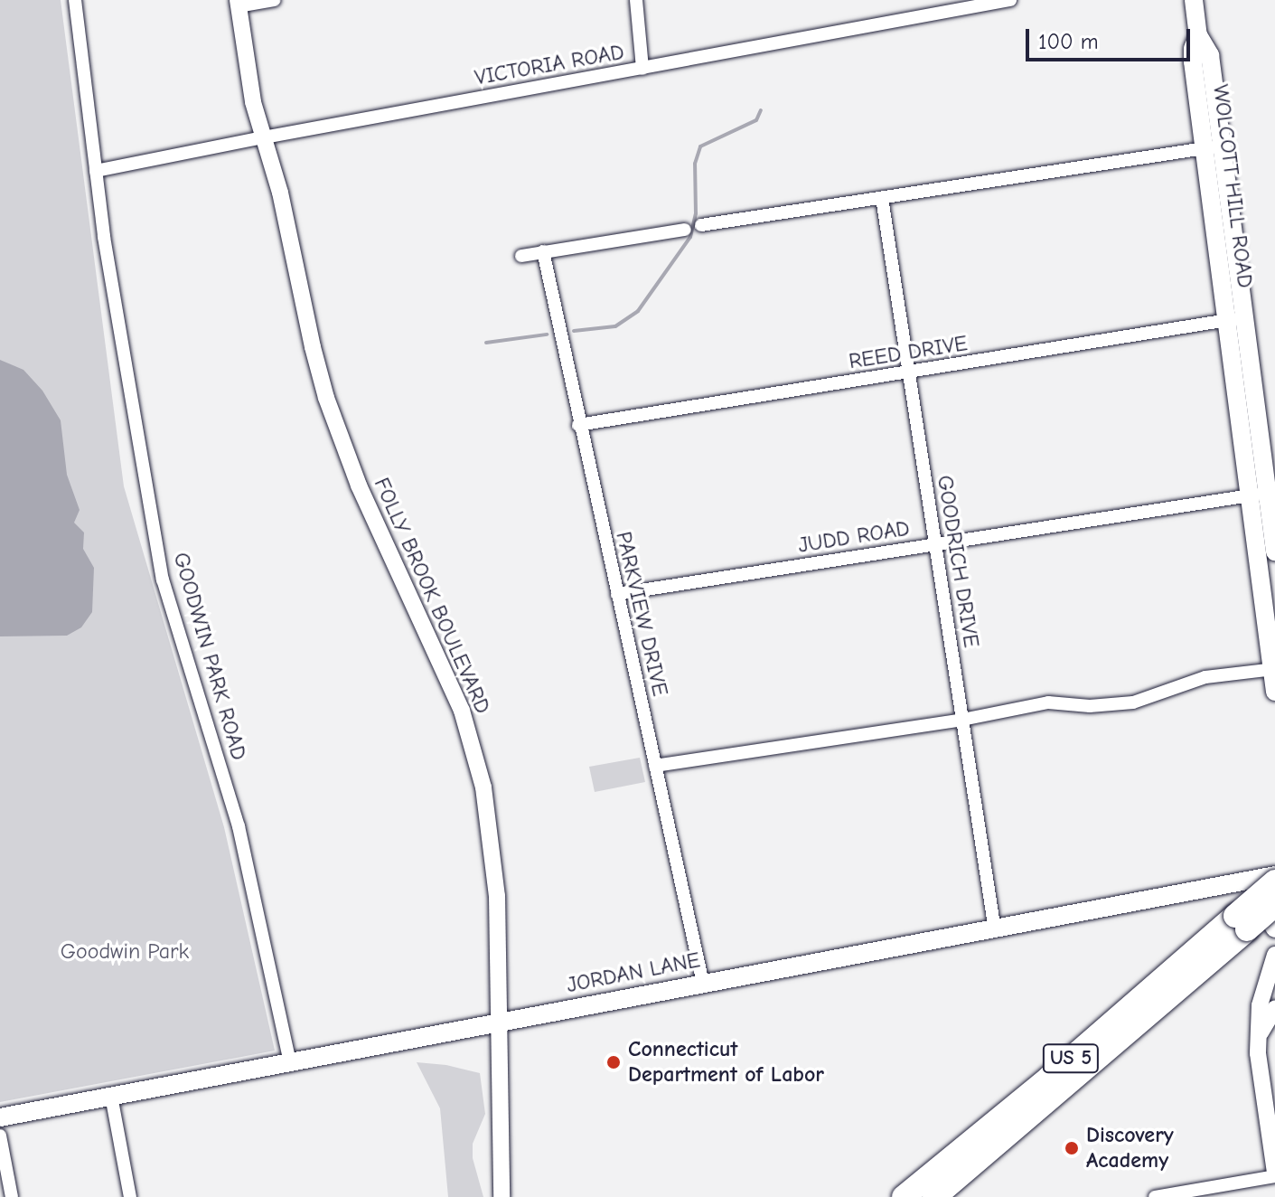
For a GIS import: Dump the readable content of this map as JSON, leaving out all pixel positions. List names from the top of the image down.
{
  "streets": {
    "highway": ["US 5"],
    "main road": ["WOLCOTT HILL ROAD", "JORDAN LANE"],
    "street": [
      "VICTORIA ROAD",
      "REED DRIVE",
      "JUDD ROAD",
      "GOODRICH DRIVE",
      "FOLLY BROOK BOULEVARD",
      "PARKVIEW DRIVE",
      "GOODWIN PARK ROAD"
    ]
  },
  "crossings": [
    ["VICTORIA ROAD", "FOLLY BROOK BOULEVARD"],
    ["VICTORIA ROAD", "GOODWIN PARK ROAD"],
    ["WOLCOTT HILL ROAD", "REED DRIVE"],
    ["WOLCOTT HILL ROAD", "JUDD ROAD"],
    ["REED DRIVE", "GOODRICH DRIVE"],
    ["REED DRIVE", "PARKVIEW DRIVE"],
    ["JUDD ROAD", "GOODRICH DRIVE"],
    ["JUDD ROAD", "PARKVIEW DRIVE"],
    ["GOODRICH DRIVE", "JORDAN LANE"],
    ["FOLLY BROOK BOULEVARD", "JORDAN LANE"],
    ["PARKVIEW DRIVE", "JORDAN LANE"],
    ["GOODWIN PARK ROAD", "JORDAN LANE"]
  ],
  "parks": ["Goodwin Park"],
  "places": ["Connecticut Department of Labor", "Discovery Academy"],
  "scale_bar": "100 m"
}
